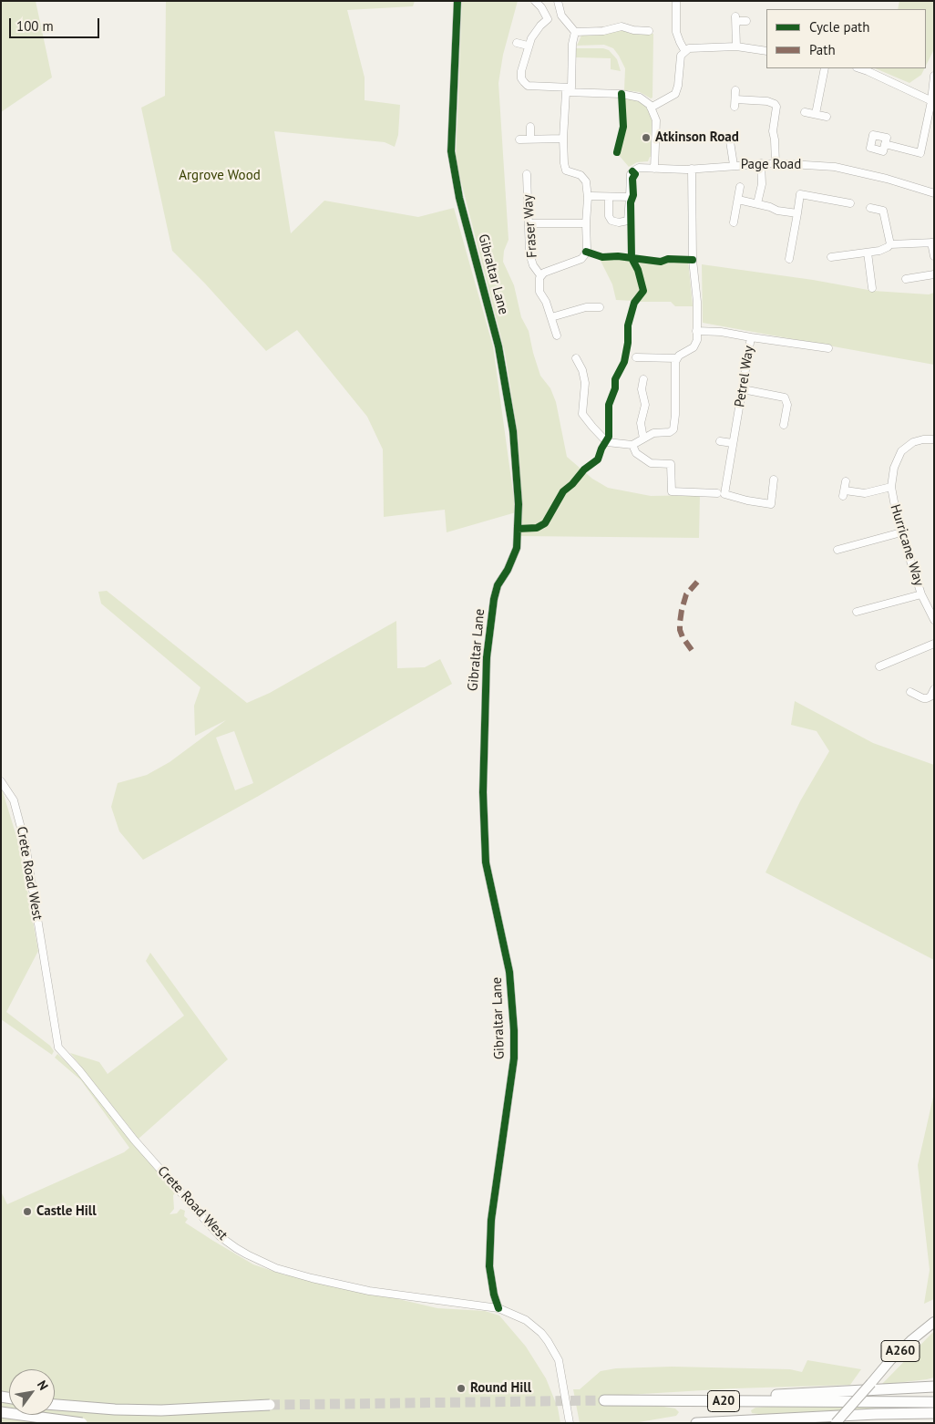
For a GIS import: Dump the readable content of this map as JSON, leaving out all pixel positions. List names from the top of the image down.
{
  "streets": {
    "highway": ["A20"],
    "main road": ["A260"],
    "street": [
      "Page Road",
      "Fraser Way",
      "Gibraltar Lane",
      "Petrel Way",
      "Hurricane Way",
      "Crete Road West"
    ]
  },
  "crossings": [
    ["Gibraltar Lane", "Crete Road West"]
  ],
  "parks": ["Argrove Wood"],
  "places": ["Atkinson Road", "Castle Hill", "Round Hill"],
  "legend": ["Cycle path", "Path"],
  "scale_bar": "100 m",
  "north": "top right"
}
